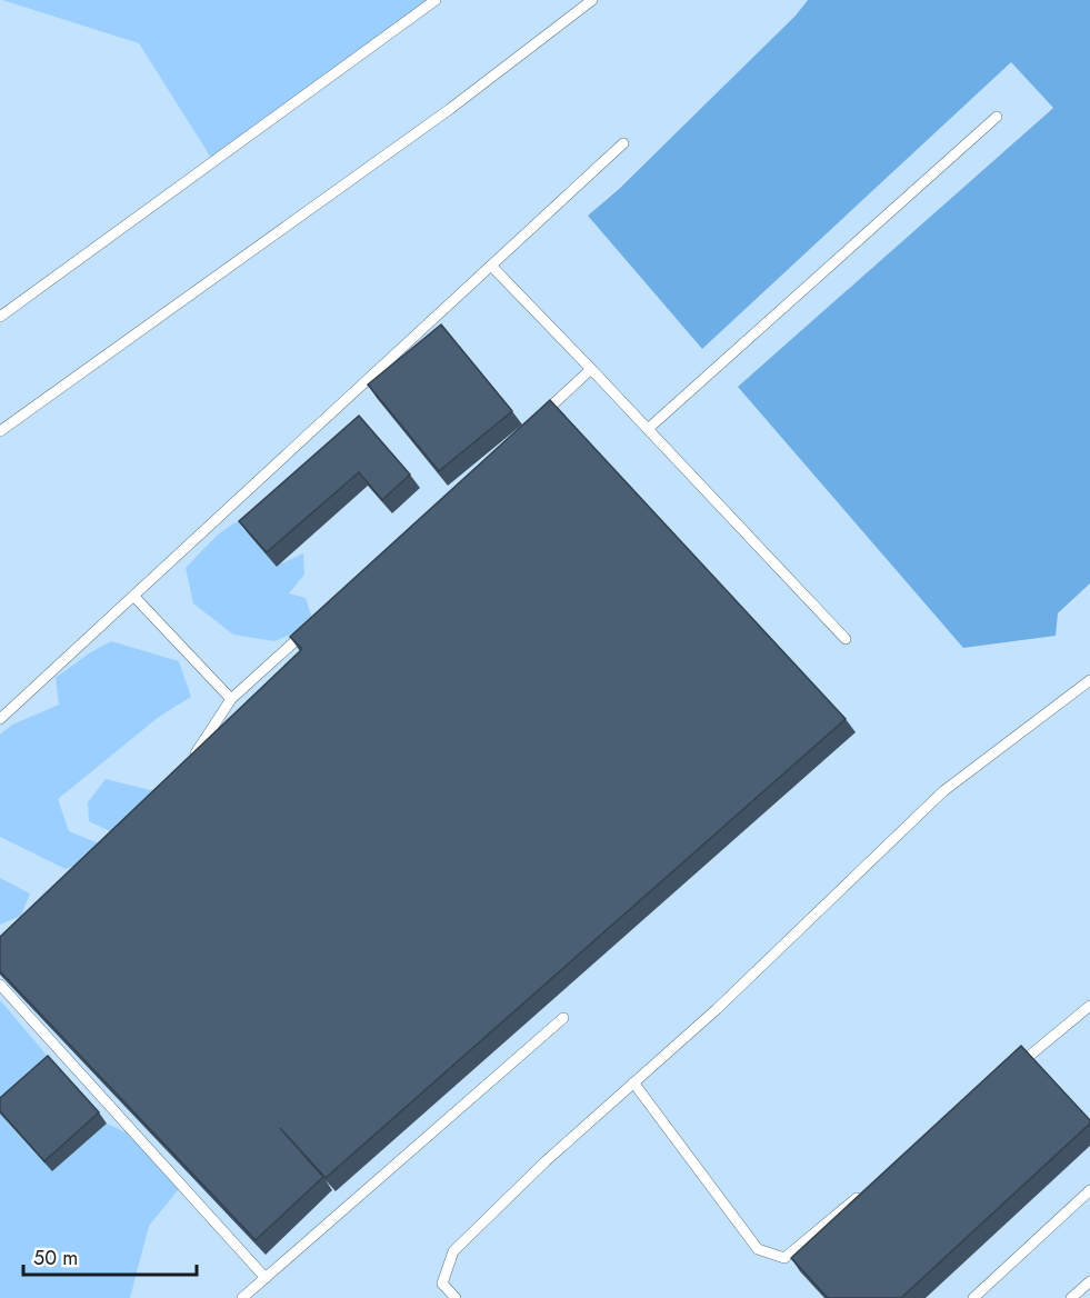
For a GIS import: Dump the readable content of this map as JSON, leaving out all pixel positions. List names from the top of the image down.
{
  "scale_bar": "50 m"
}
